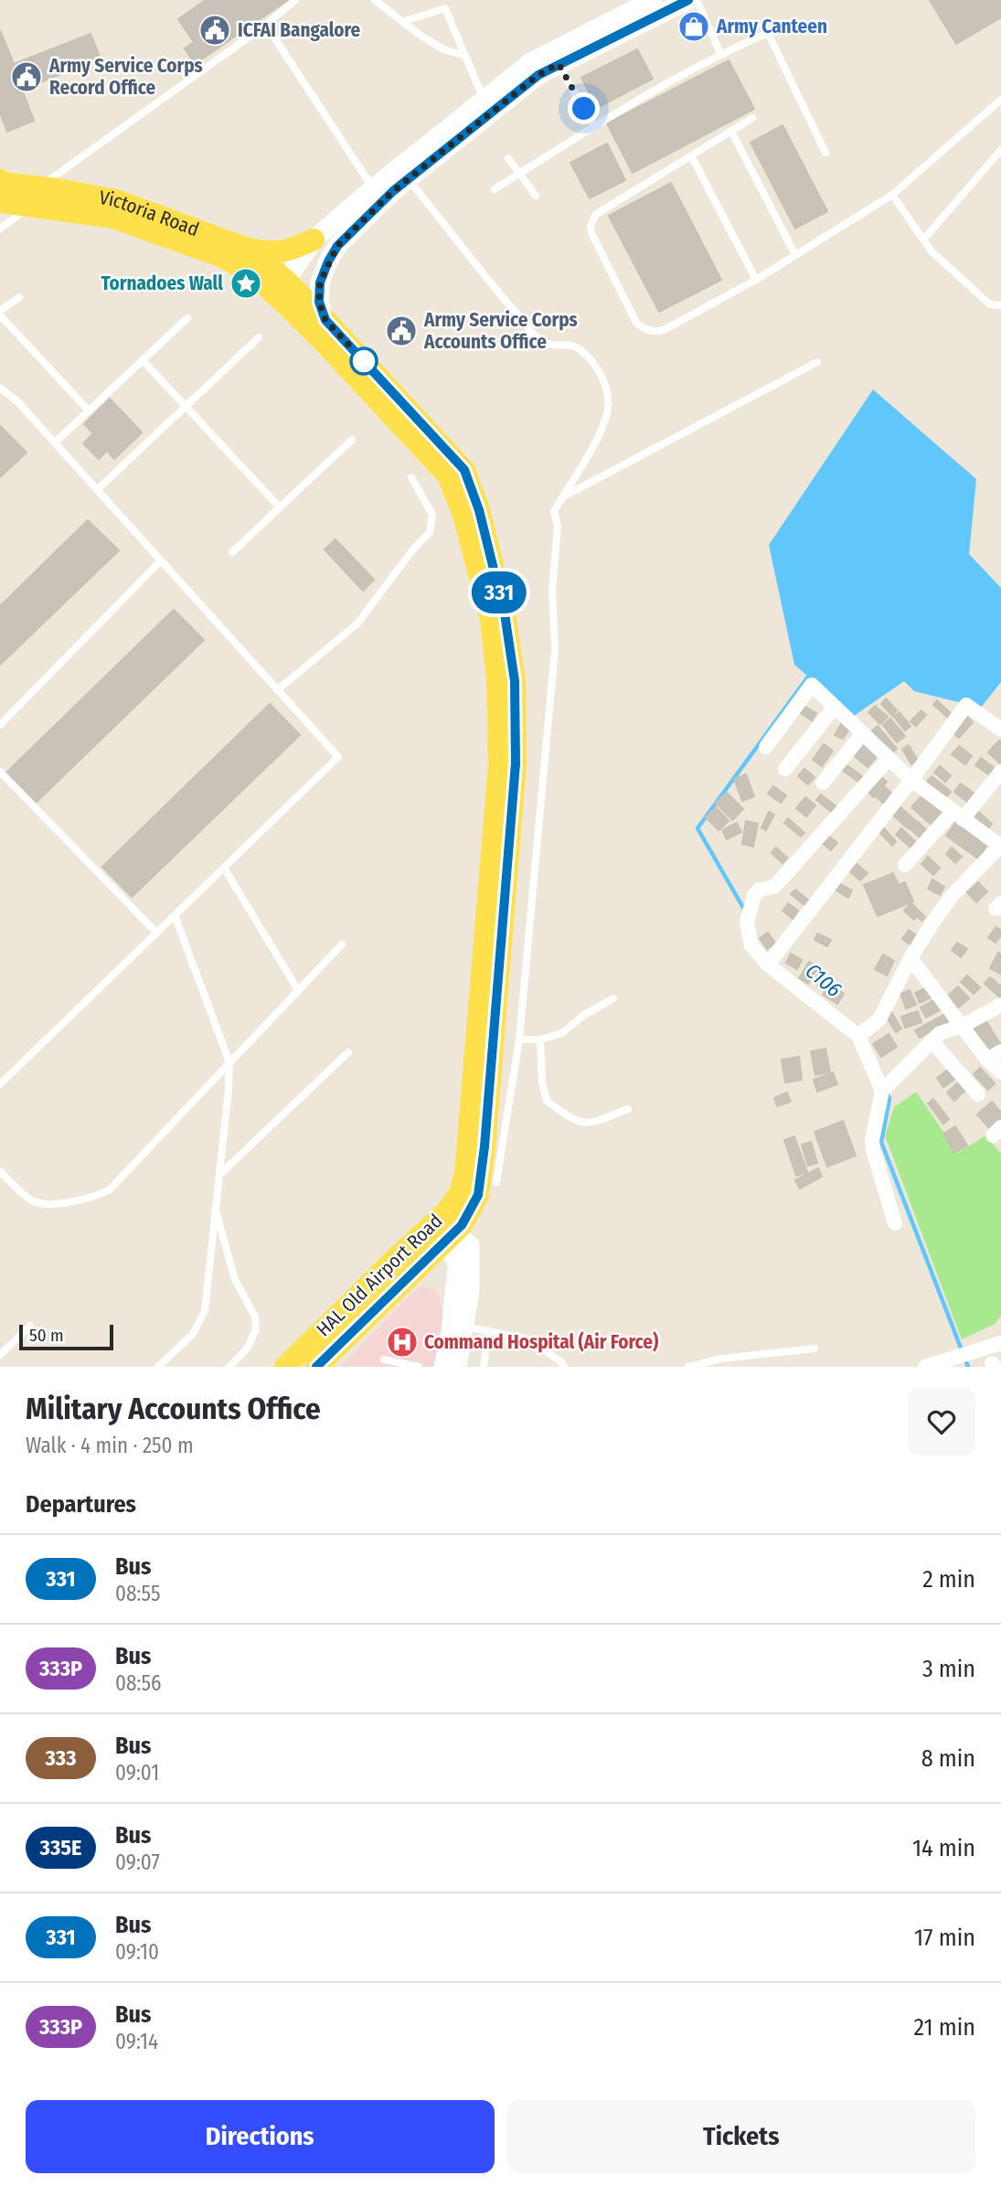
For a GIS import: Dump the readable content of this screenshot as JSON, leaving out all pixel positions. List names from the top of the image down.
{
  "streets": {
    "main road": ["Victoria Road", "HAL Old Airport Road"]
  },
  "crossings": [
    ["Victoria Road", "HAL Old Airport Road"]
  ],
  "water": ["C106"],
  "places": {
    "shop": ["Army Canteen"],
    "public building": ["ICFAI Bangalore", "Army Service Corps Record Office", "Army Service Corps Accounts Office"],
    "place": ["Tornadoes Wall"],
    "hospital": ["Command Hospital (Air Force)"]
  },
  "lines": ["bus line 331"],
  "scale_bar": "50 m",
  "page": {
    "on_map": "331",
    "scale": "50 m",
    "heading": [
      ["Military Accounts Office", "Walk · 4 min · 250 m"],
      "Departures"
    ],
    "list": [
      {
        "mark": "331",
        "name": "Bus",
        "note": "08:55",
        "value": "2 min"
      },
      {
        "mark": "333P",
        "name": "Bus",
        "note": "08:56",
        "value": "3 min"
      },
      {
        "mark": "333",
        "name": "Bus",
        "note": "09:01",
        "value": "8 min"
      },
      {
        "mark": "335E",
        "name": "Bus",
        "note": "09:07",
        "value": "14 min"
      },
      {
        "mark": "331",
        "name": "Bus",
        "note": "09:10",
        "value": "17 min"
      },
      {
        "mark": "333P",
        "name": "Bus",
        "note": "09:14",
        "value": "21 min"
      }
    ],
    "buttons": ["Directions", "Tickets"]
  }
}
